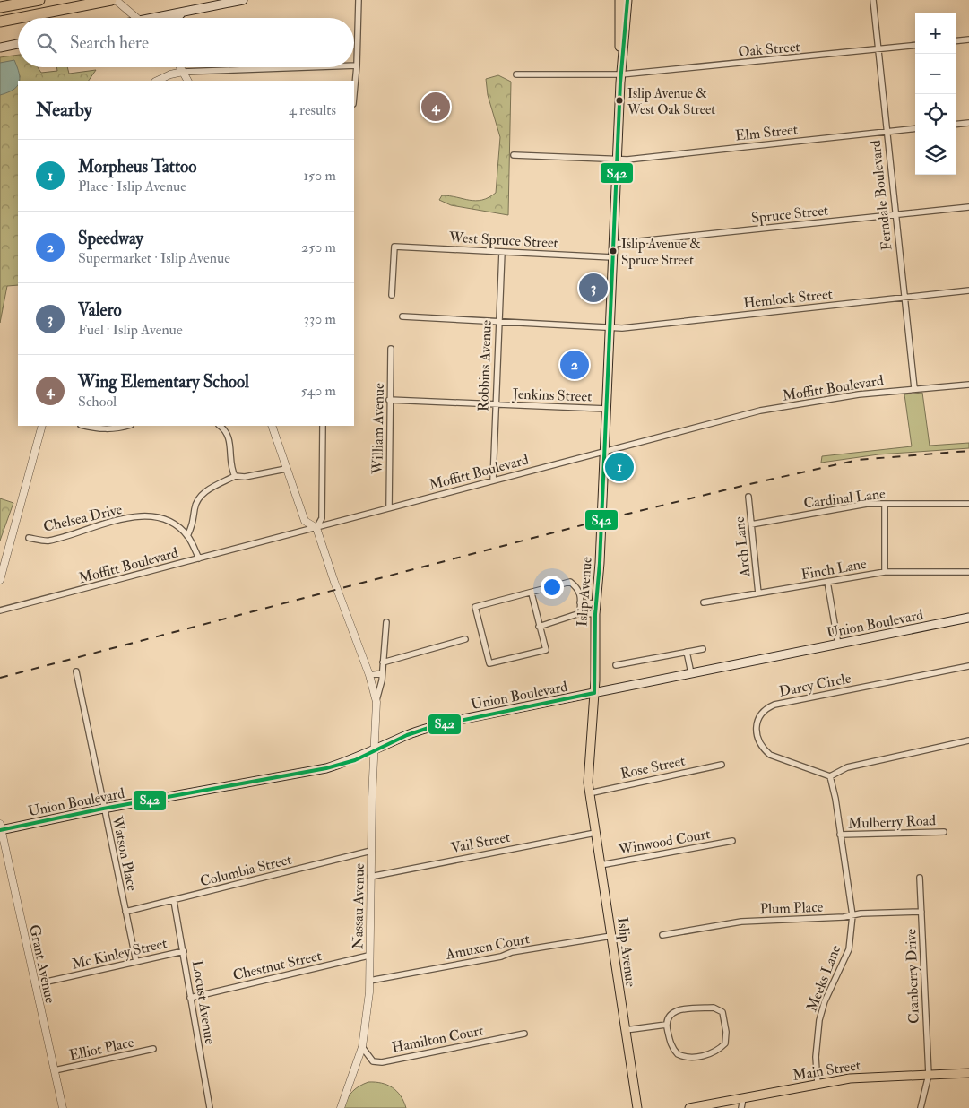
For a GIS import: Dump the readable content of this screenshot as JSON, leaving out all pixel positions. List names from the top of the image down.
{
  "streets": {
    "main road": ["Islip Avenue", "Union Boulevard", "Main Street"],
    "street": [
      "Oak Street",
      "Elm Street",
      "Ferndale Boulevard",
      "Spruce Street",
      "West Spruce Street",
      "Hemlock Street",
      "Robbins Avenue",
      "Moffitt Boulevard",
      "Jenkins Street",
      "William Avenue",
      "Cardinal Lane",
      "Chelsea Drive",
      "Arch Lane",
      "Finch Lane",
      "Darcy Circle",
      "Rose Street",
      "Mulberry Road",
      "Winwood Court",
      "Vail Street",
      "Watson Place",
      "Columbia Street",
      "Nassau Avenue",
      "Plum Place",
      "Amuxen Court",
      "Mc Kinley Street",
      "Grant Avenue",
      "Chestnut Street",
      "Cranberry Drive",
      "Meeks Lane",
      "Locust Avenue",
      "Hamilton Court",
      "Elliot Place"
    ]
  },
  "crossings": [
    ["Oak Street", "Ferndale Boulevard"],
    ["Oak Street", "Islip Avenue"],
    ["Elm Street", "Ferndale Boulevard"],
    ["Elm Street", "Islip Avenue"],
    ["Ferndale Boulevard", "Spruce Street"],
    ["Ferndale Boulevard", "Hemlock Street"],
    ["Ferndale Boulevard", "Moffitt Boulevard"],
    ["Spruce Street", "Islip Avenue"],
    ["West Spruce Street", "Robbins Avenue"],
    ["West Spruce Street", "Islip Avenue"],
    ["Hemlock Street", "Robbins Avenue"],
    ["Hemlock Street", "Islip Avenue"],
    ["Robbins Avenue", "Moffitt Boulevard"],
    ["Robbins Avenue", "Jenkins Street"],
    ["Moffitt Boulevard", "William Avenue"],
    ["Moffitt Boulevard", "Chelsea Drive"],
    ["Moffitt Boulevard", "Islip Avenue"],
    ["Moffitt Boulevard", "Nassau Avenue"],
    ["Jenkins Street", "William Avenue"],
    ["Jenkins Street", "Islip Avenue"],
    ["Cardinal Lane", "Arch Lane"],
    ["Arch Lane", "Finch Lane"],
    ["Islip Avenue", "Union Boulevard"],
    ["Islip Avenue", "Rose Street"],
    ["Islip Avenue", "Winwood Court"],
    ["Islip Avenue", "Vail Street"],
    ["Islip Avenue", "Amuxen Court"],
    ["Union Boulevard", "Watson Place"],
    ["Union Boulevard", "Nassau Avenue"],
    ["Union Boulevard", "Grant Avenue"],
    ["Darcy Circle", "Meeks Lane"],
    ["Mulberry Road", "Meeks Lane"],
    ["Vail Street", "Nassau Avenue"],
    ["Watson Place", "Columbia Street"],
    ["Watson Place", "Mc Kinley Street"],
    ["Columbia Street", "Nassau Avenue"],
    ["Columbia Street", "Locust Avenue"],
    ["Nassau Avenue", "Amuxen Court"],
    ["Nassau Avenue", "Chestnut Street"],
    ["Nassau Avenue", "Hamilton Court"],
    ["Plum Place", "Cranberry Drive"],
    ["Plum Place", "Meeks Lane"],
    ["Mc Kinley Street", "Grant Avenue"],
    ["Mc Kinley Street", "Locust Avenue"],
    ["Grant Avenue", "Elliot Place"],
    ["Chestnut Street", "Locust Avenue"],
    ["Cranberry Drive", "Main Street"],
    ["Meeks Lane", "Main Street"]
  ],
  "places": ["Islip Avenue & West Oak Street", "Islip Avenue & Spruce Street"],
  "lines": ["transit line S42"],
  "page": {
    "map_buttons": ["+", "−"],
    "search": "Search here",
    "heading": ["Nearby", "4 results"],
    "pins": [
      "4",
      "3",
      "2",
      "1"
    ],
    "list": [
      {
        "mark": "1",
        "name": "Morpheus Tattoo",
        "note": "Place · Islip Avenue",
        "value": "150 m"
      },
      {
        "mark": "2",
        "name": "Speedway",
        "note": "Supermarket · Islip Avenue",
        "value": "250 m"
      },
      {
        "mark": "3",
        "name": "Valero",
        "note": "Fuel · Islip Avenue",
        "value": "330 m"
      },
      {
        "mark": "4",
        "name": "Wing Elementary School",
        "note": "School",
        "value": "540 m"
      }
    ]
  }
}
